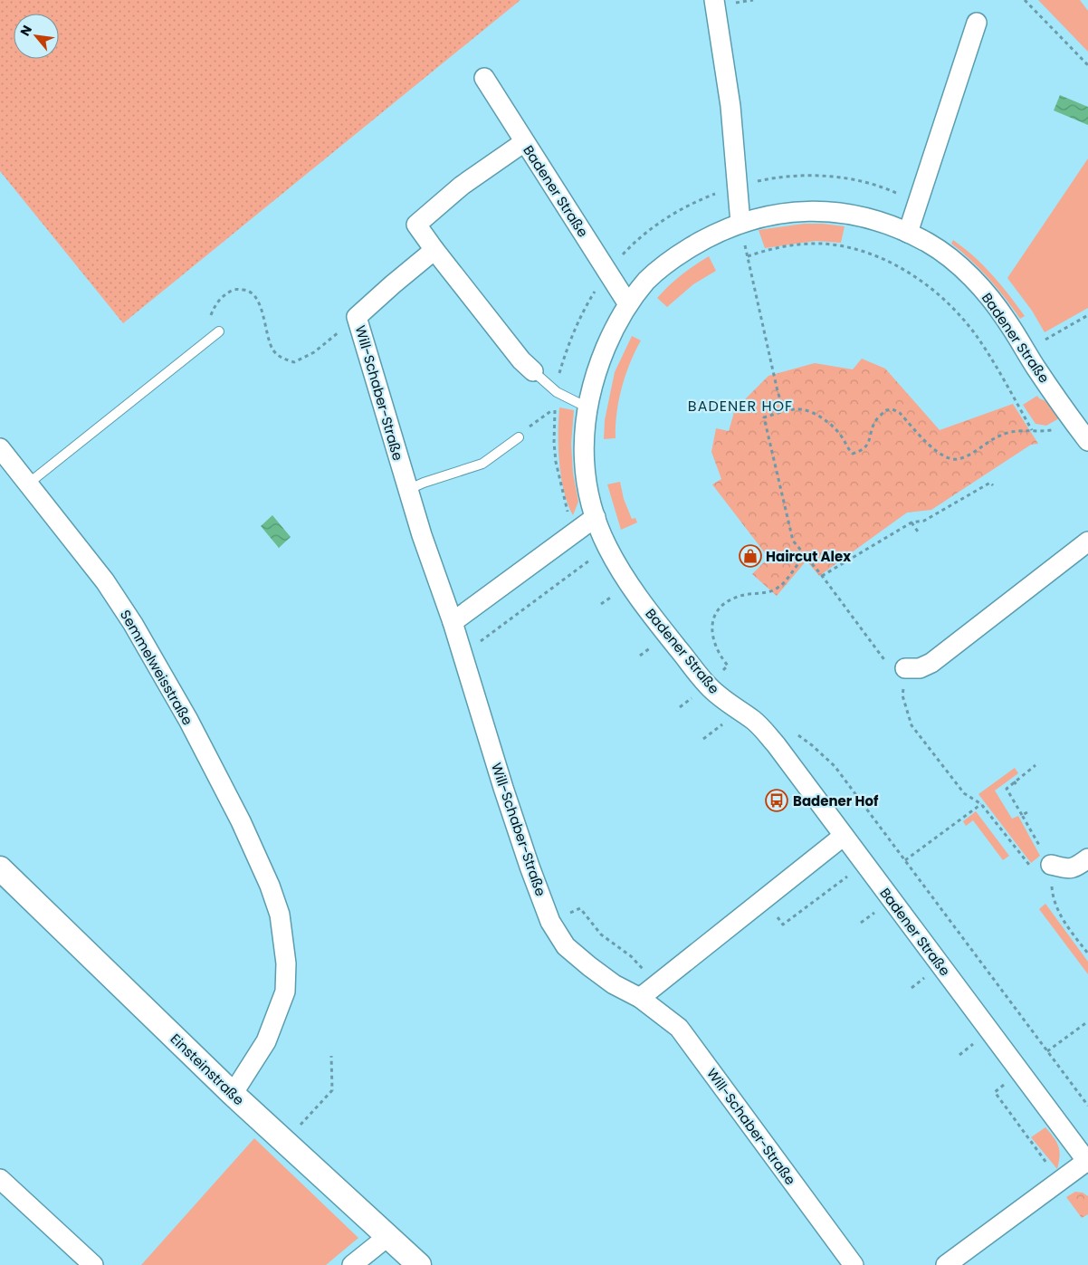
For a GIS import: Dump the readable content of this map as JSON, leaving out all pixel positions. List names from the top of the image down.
{
  "streets": {
    "street": [
      "Badener Straße",
      "Will-Schaber-Straße",
      "Semmelweisstraße",
      "Einsteinstraße"
    ]
  },
  "crossings": [
    ["Semmelweisstraße", "Einsteinstraße"]
  ],
  "districts": ["BADENER HOF"],
  "places": {
    "shop": ["Haircut Alex"],
    "bus stop": ["Badener Hof"]
  },
  "north": "top left"
}
